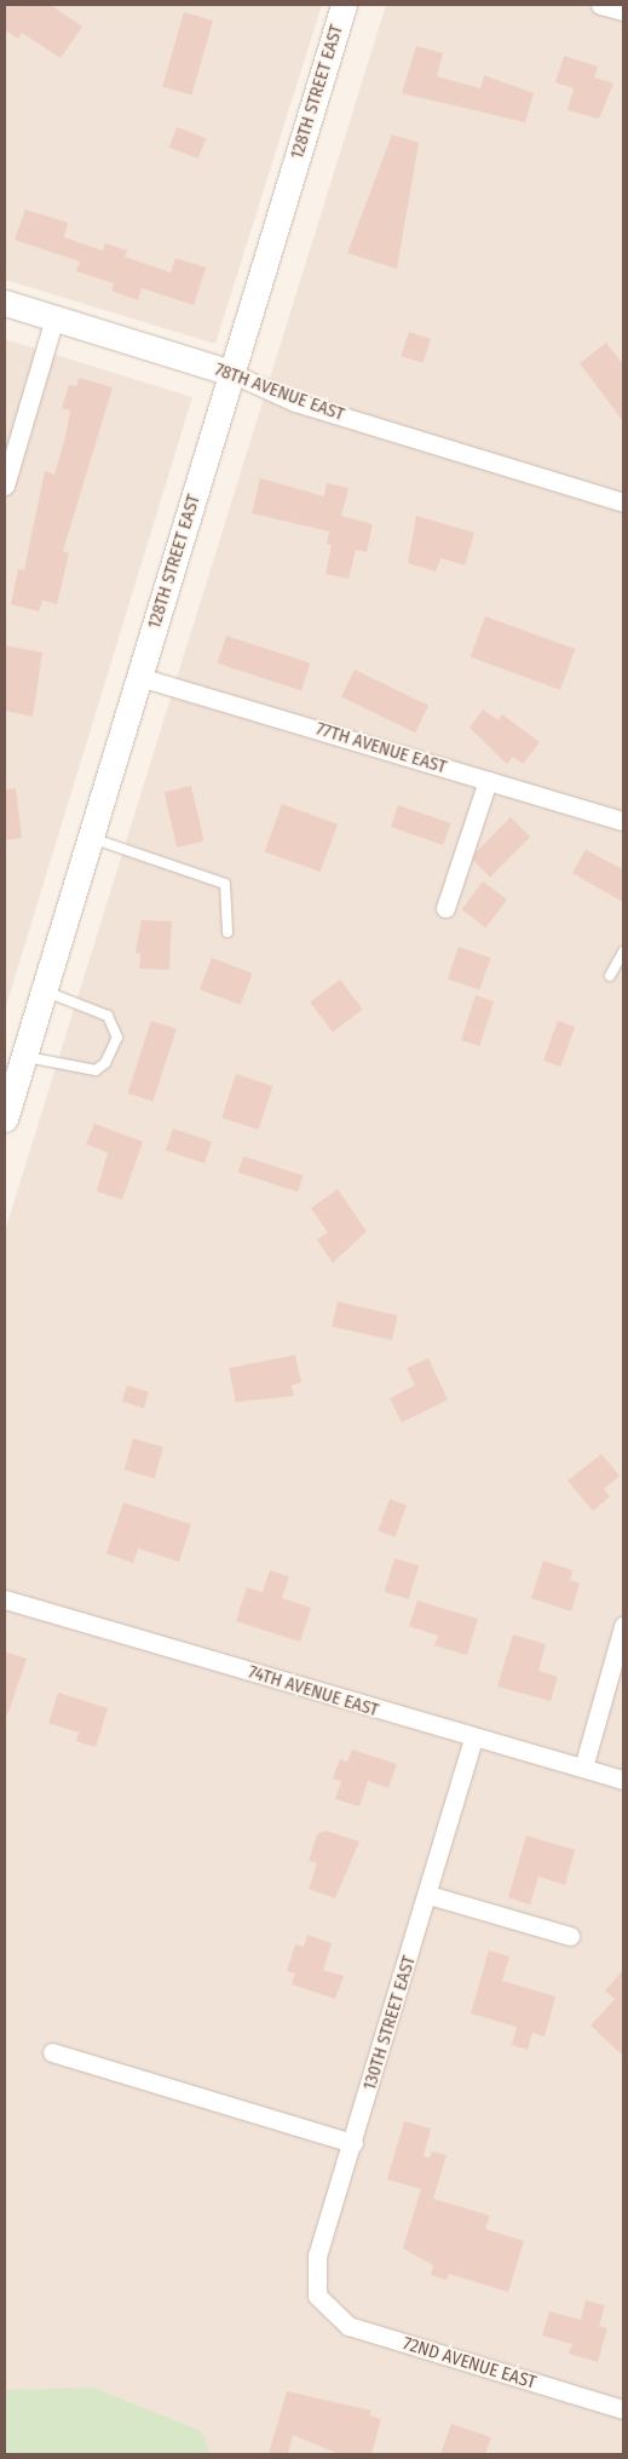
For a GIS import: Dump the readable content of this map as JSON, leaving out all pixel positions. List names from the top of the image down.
{
  "streets": {
    "street": [
      "128TH STREET EAST",
      "78TH AVENUE EAST",
      "77TH AVENUE EAST",
      "74TH AVENUE EAST",
      "130TH STREET EAST",
      "72ND AVENUE EAST"
    ]
  },
  "crossings": [
    ["128TH STREET EAST", "78TH AVENUE EAST"],
    ["128TH STREET EAST", "77TH AVENUE EAST"],
    ["74TH AVENUE EAST", "130TH STREET EAST"],
    ["130TH STREET EAST", "72ND AVENUE EAST"]
  ]
}
